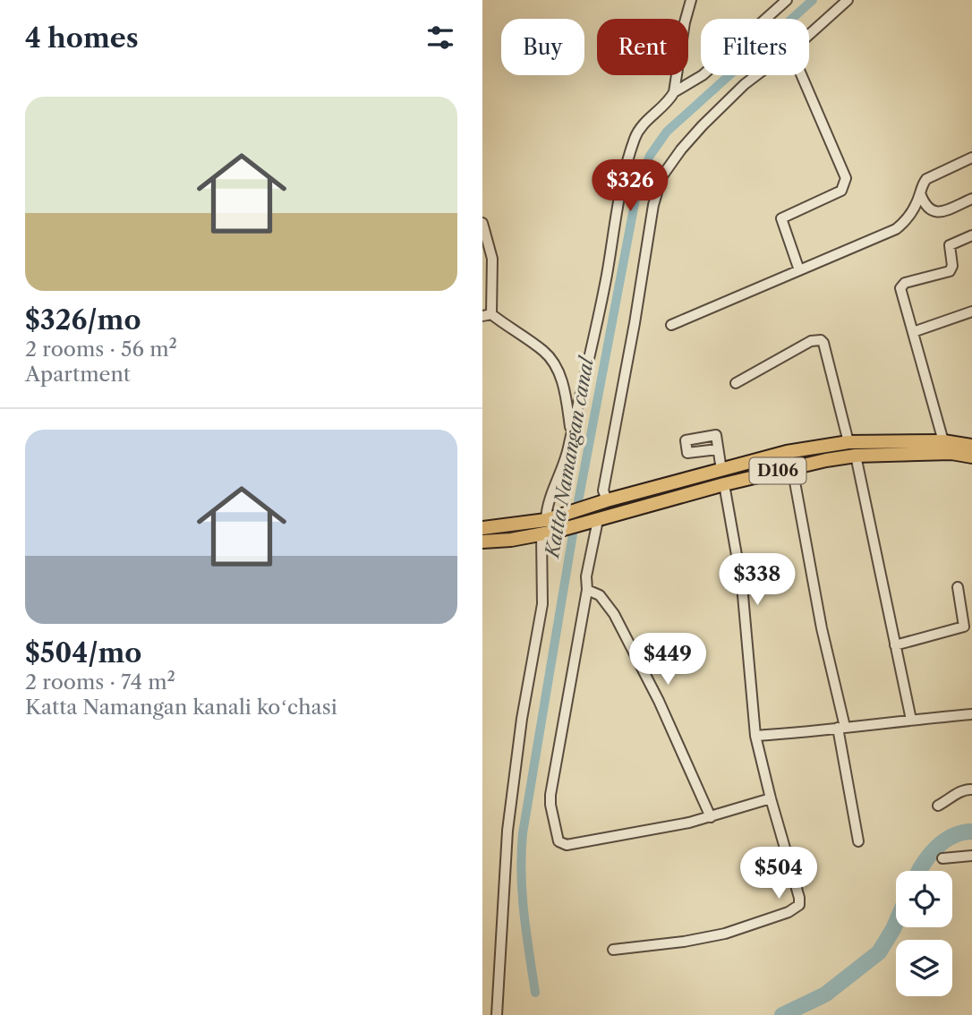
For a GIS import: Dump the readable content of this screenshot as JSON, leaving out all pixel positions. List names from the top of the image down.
{
  "streets": {
    "main road": ["D106"]
  },
  "water": ["Katta Namangan canal"],
  "page": {
    "heading": "4 homes",
    "chip": ["Buy", "Rent", "Filters"],
    "list": [
      {
        "name": "$326/mo",
        "note": "2 rooms · 56 m² · Apartment"
      },
      {
        "name": "$504/mo",
        "note": "2 rooms · 74 m² · Katta Namangan kanali koʻchasi"
      }
    ],
    "price": [
      "$326",
      "$338",
      "$449",
      "$504"
    ]
  }
}
